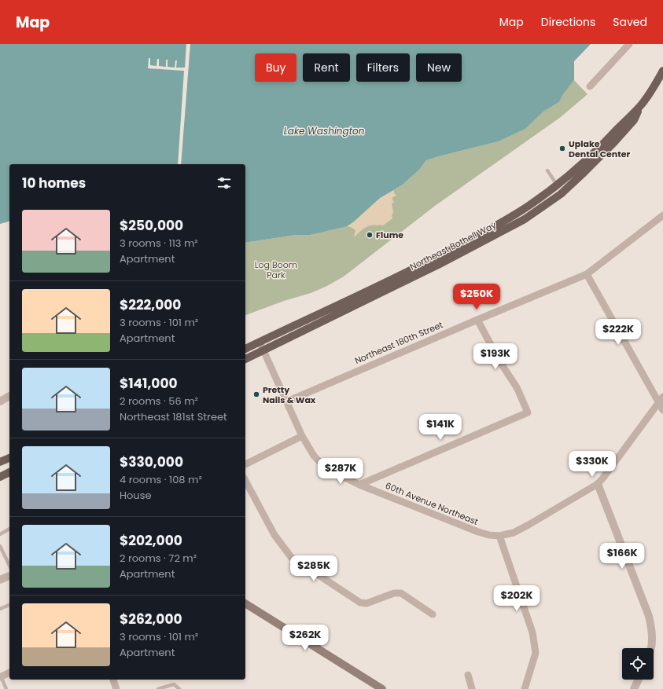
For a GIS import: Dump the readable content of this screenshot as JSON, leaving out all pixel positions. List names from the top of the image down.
{
  "streets": {
    "main road": ["Northeast Bothell Way"],
    "street": ["Northeast 180th Street", "60th Avenue Northeast"]
  },
  "crossings": [
    ["Northeast Bothell Way", "60th Avenue Northeast"],
    ["Northeast 180th Street", "60th Avenue Northeast"]
  ],
  "water": ["Lake Washington"],
  "parks": ["Log Boom Park"],
  "places": ["Uplake Dental Center", "Flume", "Pretty Nails & Wax"],
  "page": {
    "header": "Map",
    "nav": ["Map", "Directions", "Saved"],
    "chip": [
      "Buy",
      "Rent",
      "Filters",
      "New"
    ],
    "heading": "10 homes",
    "list": [
      {
        "name": "$250,000",
        "note": "3 rooms · 113 m² · Apartment"
      },
      {
        "name": "$222,000",
        "note": "3 rooms · 101 m² · Apartment"
      },
      {
        "name": "$141,000",
        "note": "2 rooms · 56 m² · Northeast 181st Street"
      },
      {
        "name": "$330,000",
        "note": "4 rooms · 108 m² · House"
      },
      {
        "name": "$202,000",
        "note": "2 rooms · 72 m² · Apartment"
      },
      {
        "name": "$262,000",
        "note": "3 rooms · 101 m² · Apartment"
      }
    ],
    "price": [
      "$250K",
      "$222K",
      "$193K",
      "$141K",
      "$330K",
      "$287K",
      "$166K",
      "$285K",
      "$202K",
      "$262K"
    ]
  }
}
